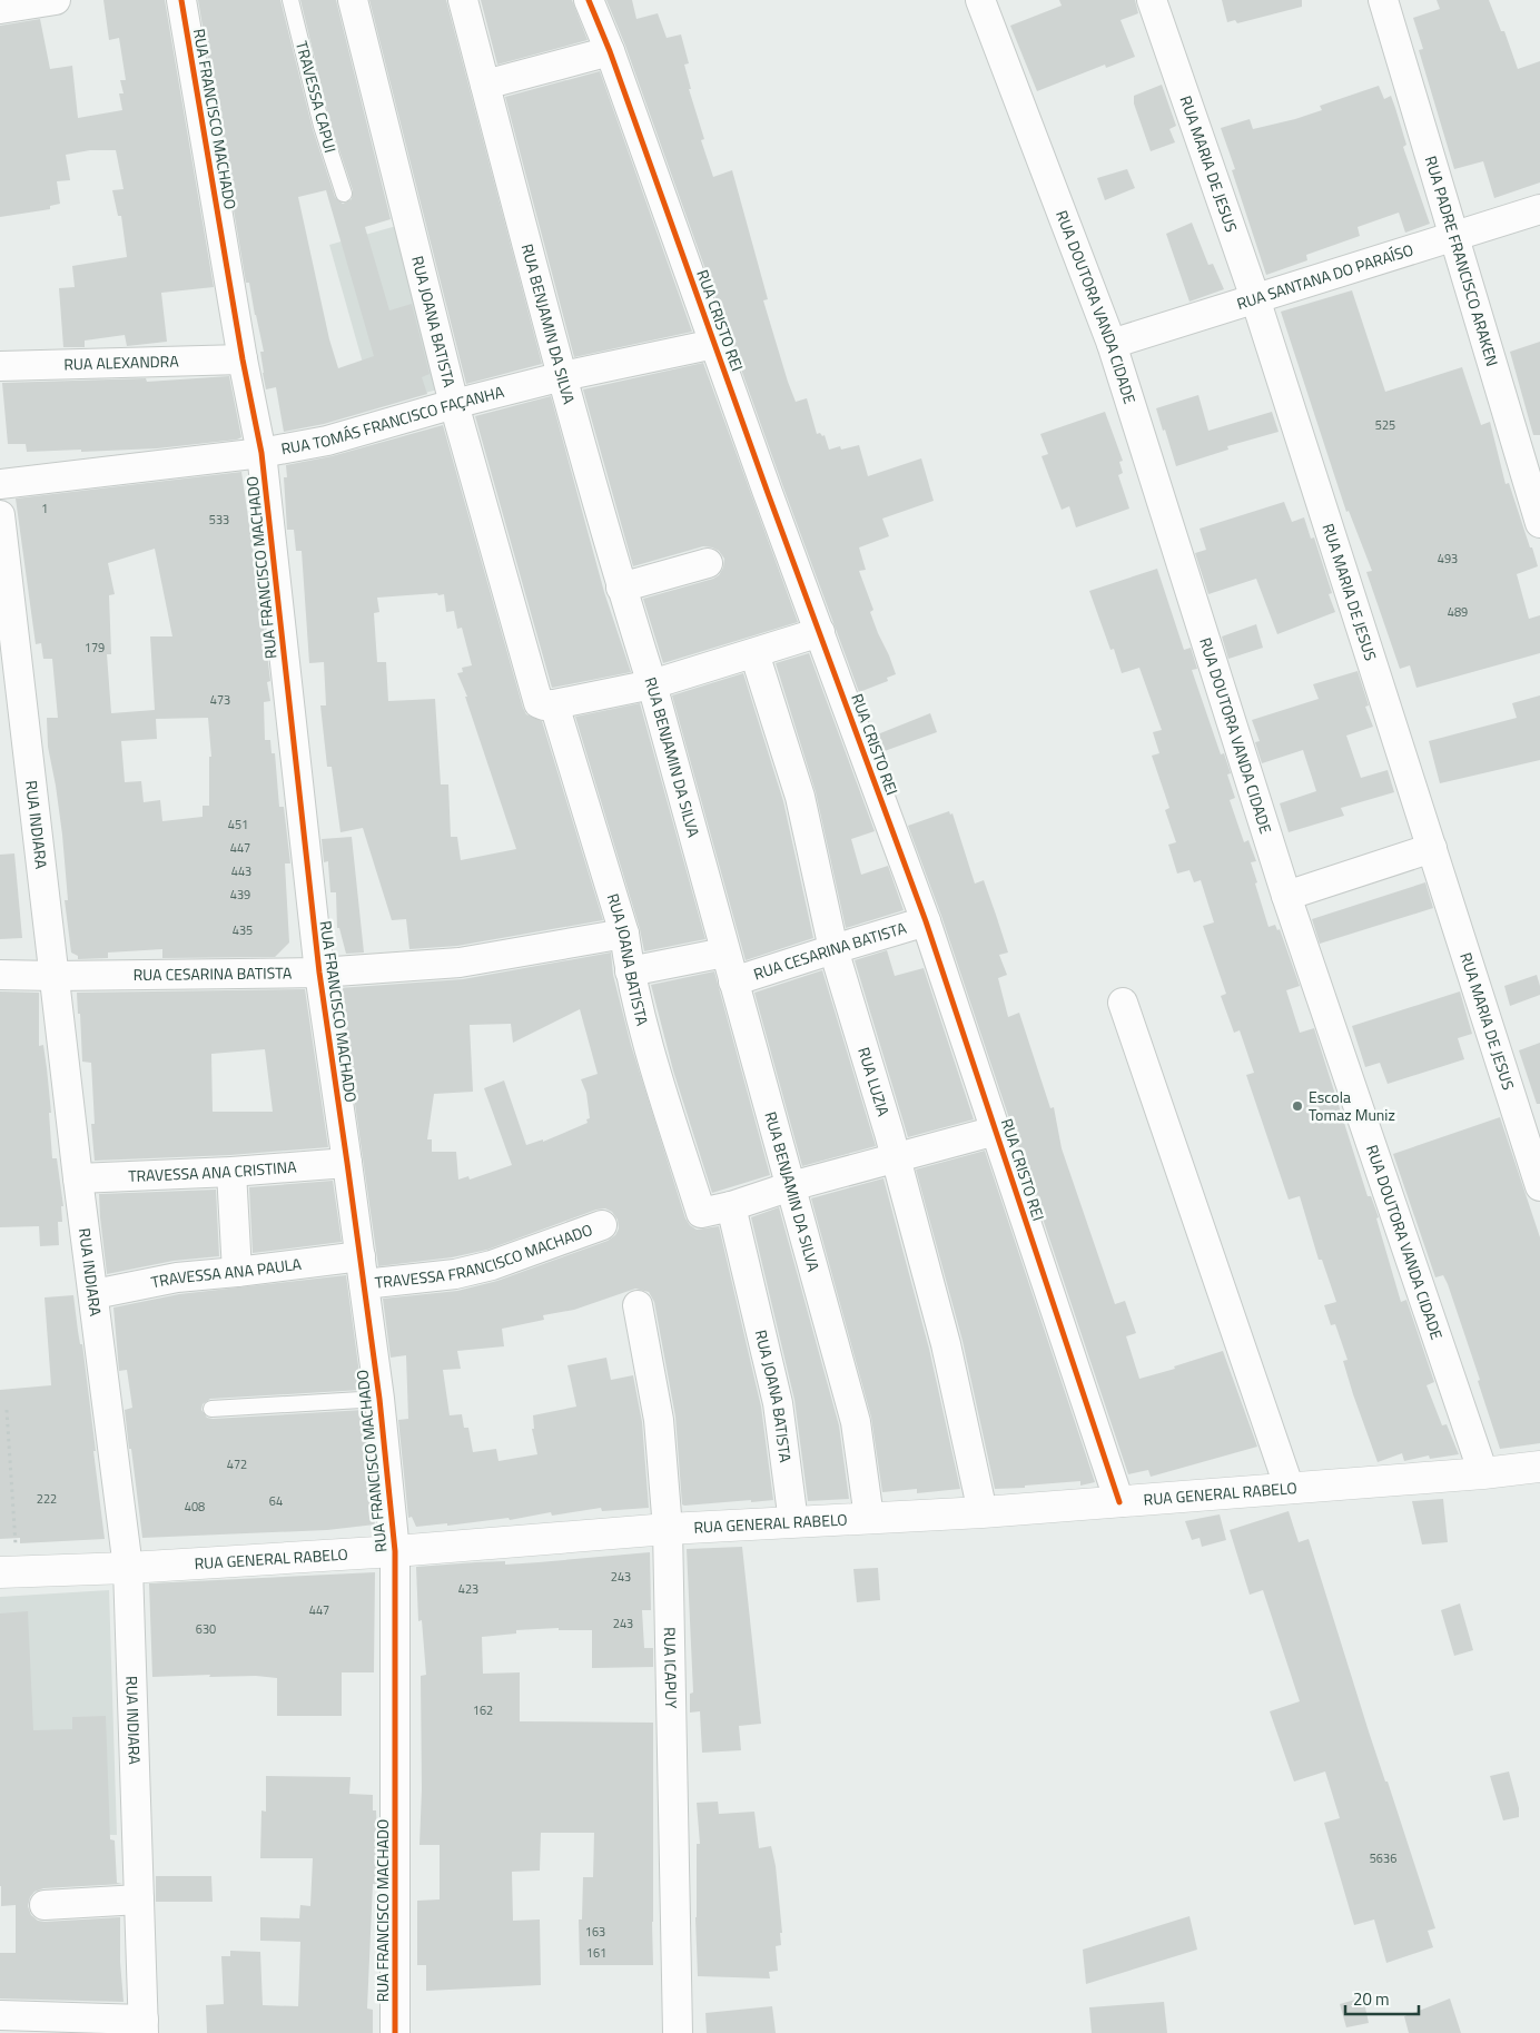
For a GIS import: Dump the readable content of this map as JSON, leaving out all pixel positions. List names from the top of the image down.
{
  "streets": {
    "street": [
      "RUA FRANCISCO MACHADO",
      "RUA MARIA DE JESUS",
      "RUA PADRE FRANCISCO ARAKEN",
      "RUA SANTANA DO PARAÍSO",
      "RUA DOUTORA VANDA CIDADE",
      "RUA JOANA BATISTA",
      "RUA CRISTO REI",
      "RUA BENJAMIN DA SILVA",
      "RUA ALEXANDRA",
      "RUA TOMÁS FRANCISCO FAÇANHA",
      "RUA INDIARA",
      "RUA CESARINA BATISTA",
      "RUA LUZIA",
      "TRAVESSA ANA CRISTINA",
      "TRAVESSA FRANCISCO MACHADO",
      "TRAVESSA ANA PAULA",
      "RUA GENERAL RABELO",
      "RUA ICAPUY"
    ],
    "lane": ["TRAVESSA CAPUI"]
  },
  "crossings": [
    ["RUA FRANCISCO MACHADO", "RUA ALEXANDRA"],
    ["RUA FRANCISCO MACHADO", "RUA TOMÁS FRANCISCO FAÇANHA"],
    ["RUA FRANCISCO MACHADO", "RUA CESARINA BATISTA"],
    ["RUA FRANCISCO MACHADO", "TRAVESSA ANA CRISTINA"],
    ["RUA FRANCISCO MACHADO", "TRAVESSA FRANCISCO MACHADO"],
    ["RUA FRANCISCO MACHADO", "TRAVESSA ANA PAULA"],
    ["RUA FRANCISCO MACHADO", "RUA GENERAL RABELO"],
    ["RUA MARIA DE JESUS", "RUA SANTANA DO PARAÍSO"],
    ["RUA PADRE FRANCISCO ARAKEN", "RUA SANTANA DO PARAÍSO"],
    ["RUA SANTANA DO PARAÍSO", "RUA DOUTORA VANDA CIDADE"],
    ["RUA DOUTORA VANDA CIDADE", "RUA GENERAL RABELO"],
    ["RUA JOANA BATISTA", "RUA TOMÁS FRANCISCO FAÇANHA"],
    ["RUA JOANA BATISTA", "RUA CESARINA BATISTA"],
    ["RUA JOANA BATISTA", "RUA GENERAL RABELO"],
    ["RUA CRISTO REI", "RUA TOMÁS FRANCISCO FAÇANHA"],
    ["RUA CRISTO REI", "RUA CESARINA BATISTA"],
    ["RUA CRISTO REI", "RUA GENERAL RABELO"],
    ["RUA BENJAMIN DA SILVA", "RUA TOMÁS FRANCISCO FAÇANHA"],
    ["RUA BENJAMIN DA SILVA", "RUA CESARINA BATISTA"],
    ["RUA BENJAMIN DA SILVA", "RUA GENERAL RABELO"],
    ["RUA INDIARA", "RUA CESARINA BATISTA"],
    ["RUA INDIARA", "TRAVESSA ANA CRISTINA"],
    ["RUA INDIARA", "TRAVESSA ANA PAULA"],
    ["RUA INDIARA", "RUA GENERAL RABELO"],
    ["RUA CESARINA BATISTA", "RUA LUZIA"],
    ["RUA LUZIA", "RUA GENERAL RABELO"],
    ["RUA GENERAL RABELO", "RUA ICAPUY"]
  ],
  "places": ["Escola Tomaz Muniz"],
  "house_numbers": [
    "525",
    "1",
    "533",
    "493",
    "489",
    "179",
    "473",
    "451",
    "447",
    "443",
    "439",
    "435",
    "472",
    "222",
    "64",
    "408",
    "243",
    "423",
    "447",
    "243",
    "630",
    "162",
    "5636",
    "163",
    "161"
  ],
  "scale_bar": "20 m"
}
